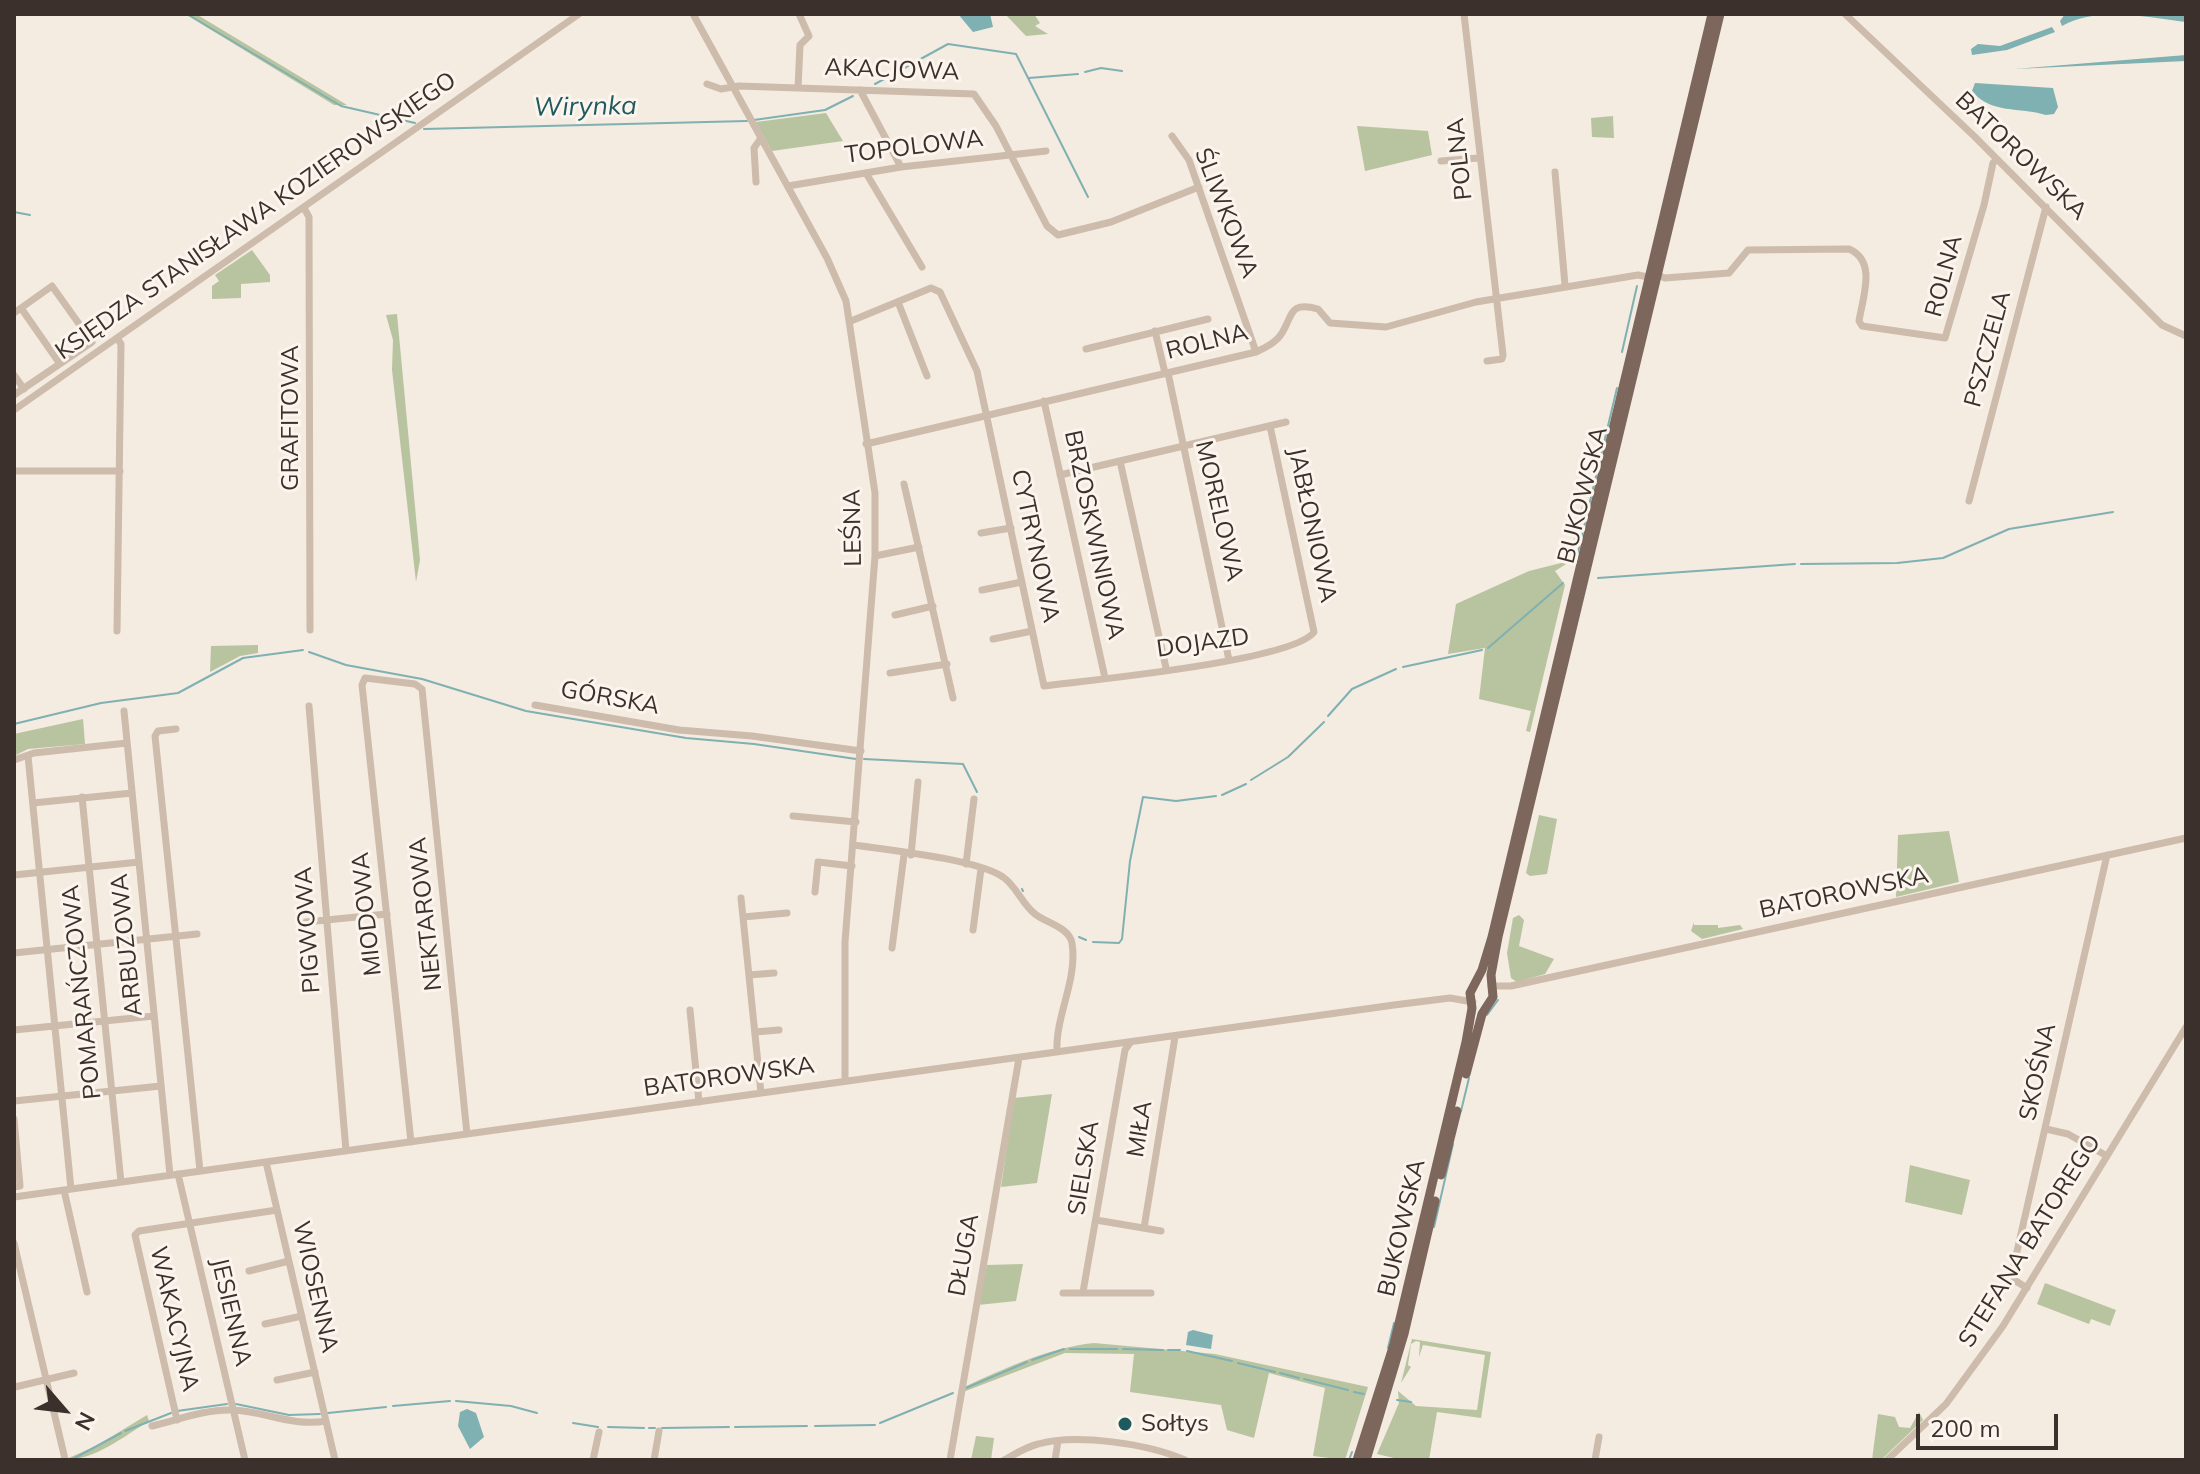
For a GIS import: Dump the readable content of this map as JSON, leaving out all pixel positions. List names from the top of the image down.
{
  "streets": {
    "main road": ["BUKOWSKA"],
    "street": [
      "AKACJOWA",
      "TOPOLOWA",
      "BATOROWSKA",
      "POLNA",
      "ŚLIWKOWA",
      "KSIĘDZA STANISŁAWA KOZIEROWSKIEGO",
      "ROLNA",
      "PSZCZELA",
      "GRAFITOWA",
      "MORELOWA",
      "JABŁONIOWA",
      "LEŚNA",
      "BRZOSKWINIOWA",
      "CYTRYNOWA",
      "DOJAZD",
      "GÓRSKA",
      "MIODOWA",
      "NEKTAROWA",
      "PIGWOWA",
      "ARBUZOWA",
      "POMARAŃCZOWA",
      "SKOŚNA",
      "MIŁA",
      "SIELSKA",
      "STEFANA BATOREGO",
      "DŁUGA",
      "WIOSENNA",
      "JESIENNA",
      "WAKACYJNA"
    ]
  },
  "crossings": [
    ["AKACJOWA", "TOPOLOWA"],
    ["AKACJOWA", "ŚLIWKOWA"],
    ["AKACJOWA", "LEŚNA"],
    ["TOPOLOWA", "LEŚNA"],
    ["BATOROWSKA", "ROLNA"],
    ["BATOROWSKA", "PSZCZELA"],
    ["BATOROWSKA", "BUKOWSKA"],
    ["BATOROWSKA", "LEŚNA"],
    ["BATOROWSKA", "MIODOWA"],
    ["BATOROWSKA", "NEKTAROWA"],
    ["BATOROWSKA", "PIGWOWA"],
    ["BATOROWSKA", "ARBUZOWA"],
    ["BATOROWSKA", "POMARAŃCZOWA"],
    ["BATOROWSKA", "SKOŚNA"],
    ["BATOROWSKA", "MIŁA"],
    ["BATOROWSKA", "SIELSKA"],
    ["BATOROWSKA", "DŁUGA"],
    ["BATOROWSKA", "WIOSENNA"],
    ["BATOROWSKA", "JESIENNA"],
    ["POLNA", "ROLNA"],
    ["ŚLIWKOWA", "ROLNA"],
    ["KSIĘDZA STANISŁAWA KOZIEROWSKIEGO", "GRAFITOWA"],
    ["ROLNA", "BUKOWSKA"],
    ["ROLNA", "MORELOWA"],
    ["ROLNA", "LEŚNA"],
    ["ROLNA", "BRZOSKWINIOWA"],
    ["ROLNA", "CYTRYNOWA"],
    ["MORELOWA", "DOJAZD"],
    ["JABŁONIOWA", "DOJAZD"],
    ["LEŚNA", "GÓRSKA"],
    ["BRZOSKWINIOWA", "DOJAZD"],
    ["CYTRYNOWA", "DOJAZD"],
    ["MIODOWA", "NEKTAROWA"],
    ["ARBUZOWA", "JESIENNA"],
    ["SKOŚNA", "STEFANA BATOREGO"],
    ["JESIENNA", "WAKACYJNA"]
  ],
  "water": ["Wirynka"],
  "places": ["Sołtys"],
  "scale_bar": "200 m",
  "north": "bottom right"
}
